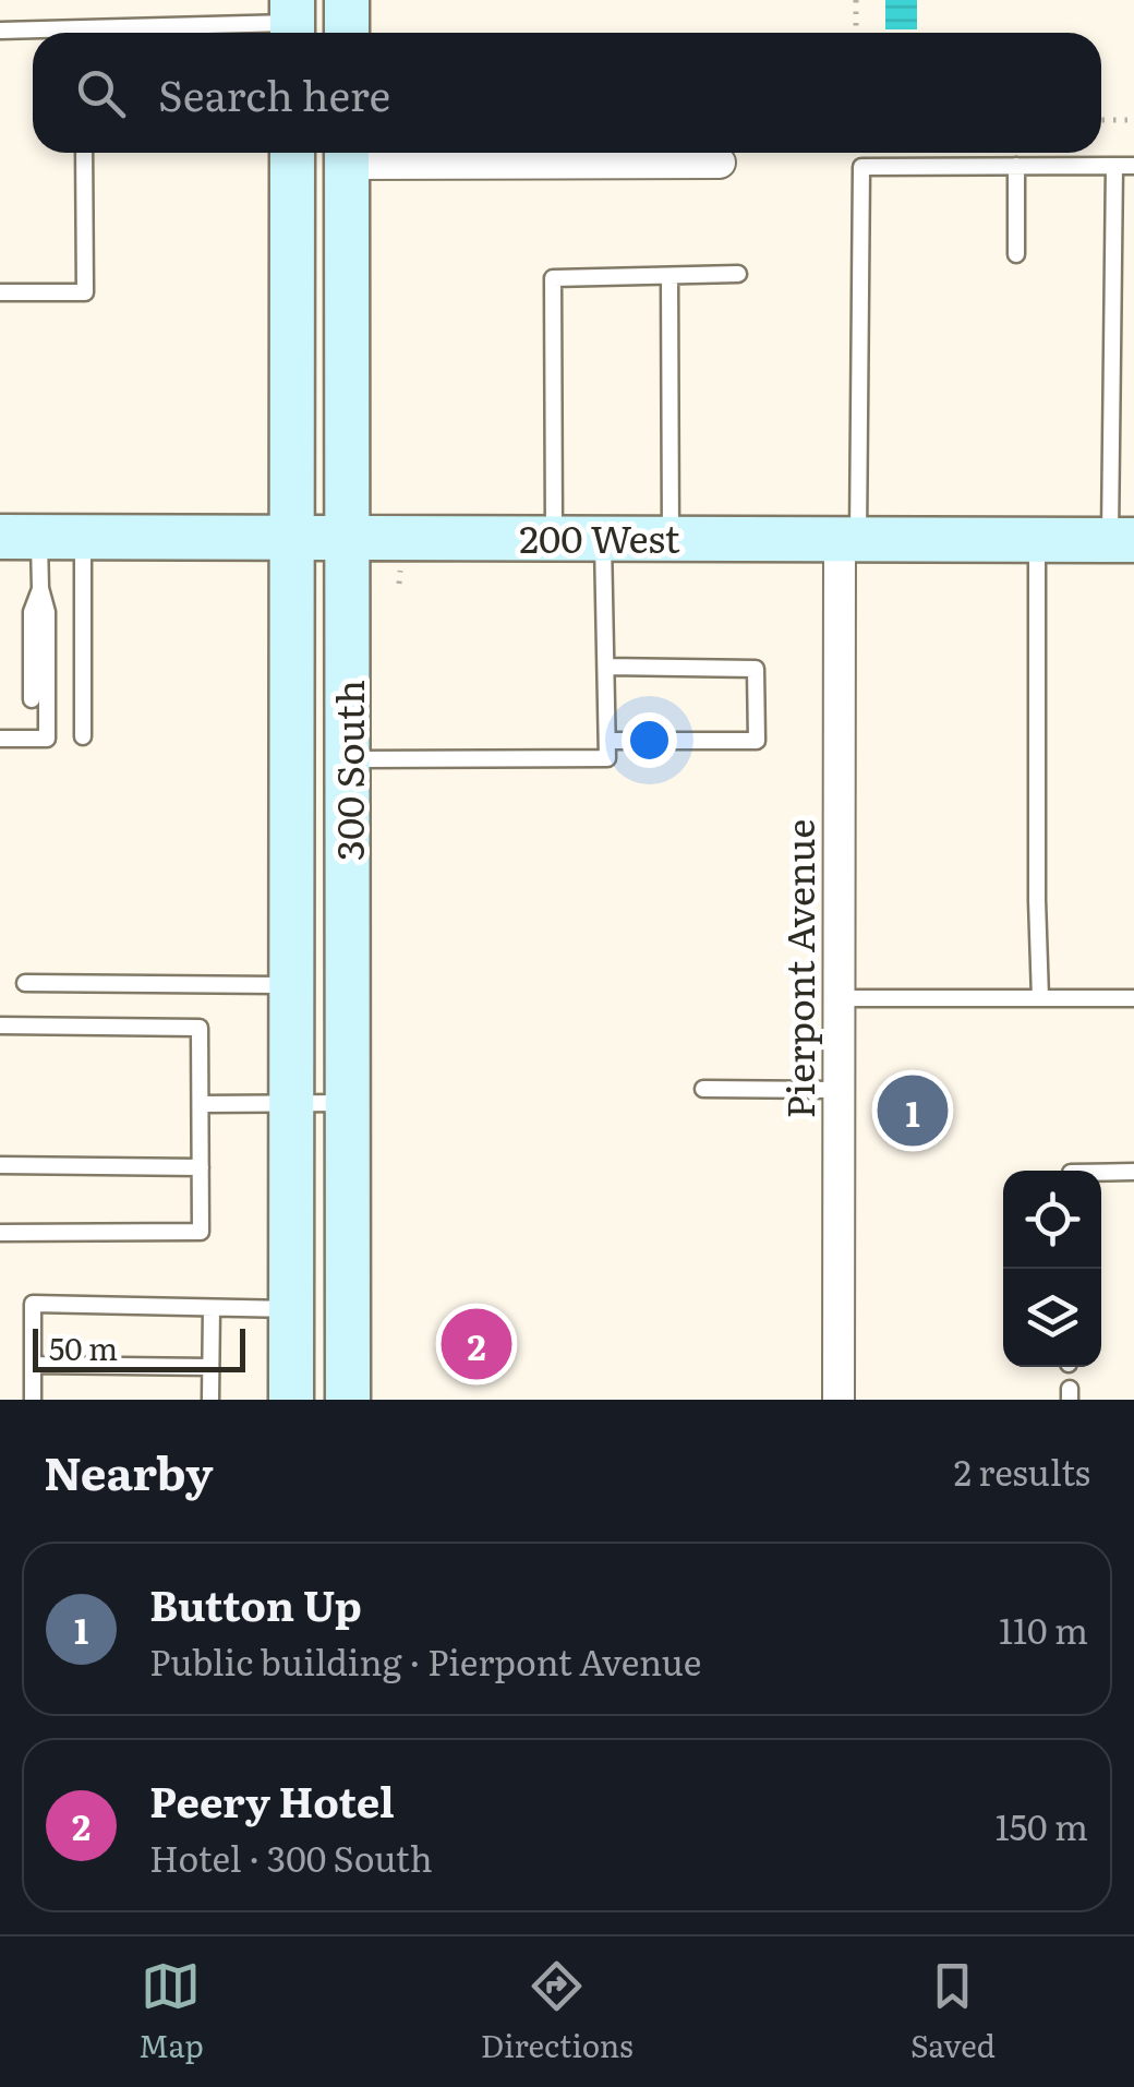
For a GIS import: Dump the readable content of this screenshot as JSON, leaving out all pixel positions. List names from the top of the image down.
{
  "streets": {
    "street": ["200 West", "300 South", "Pierpont Avenue"]
  },
  "crossings": [
    ["200 West", "300 South"],
    ["200 West", "Pierpont Avenue"]
  ],
  "scale_bar": "50 m",
  "page": {
    "search": "Search here",
    "pins": ["1", "2"],
    "scale": "50 m",
    "heading": ["Nearby", "2 results"],
    "list": [
      {
        "mark": "1",
        "name": "Button Up",
        "note": "Public building · Pierpont Avenue",
        "value": "110 m"
      },
      {
        "mark": "2",
        "name": "Peery Hotel",
        "note": "Hotel · 300 South",
        "value": "150 m"
      }
    ],
    "nav": ["Map", "Directions", "Saved"]
  }
}
